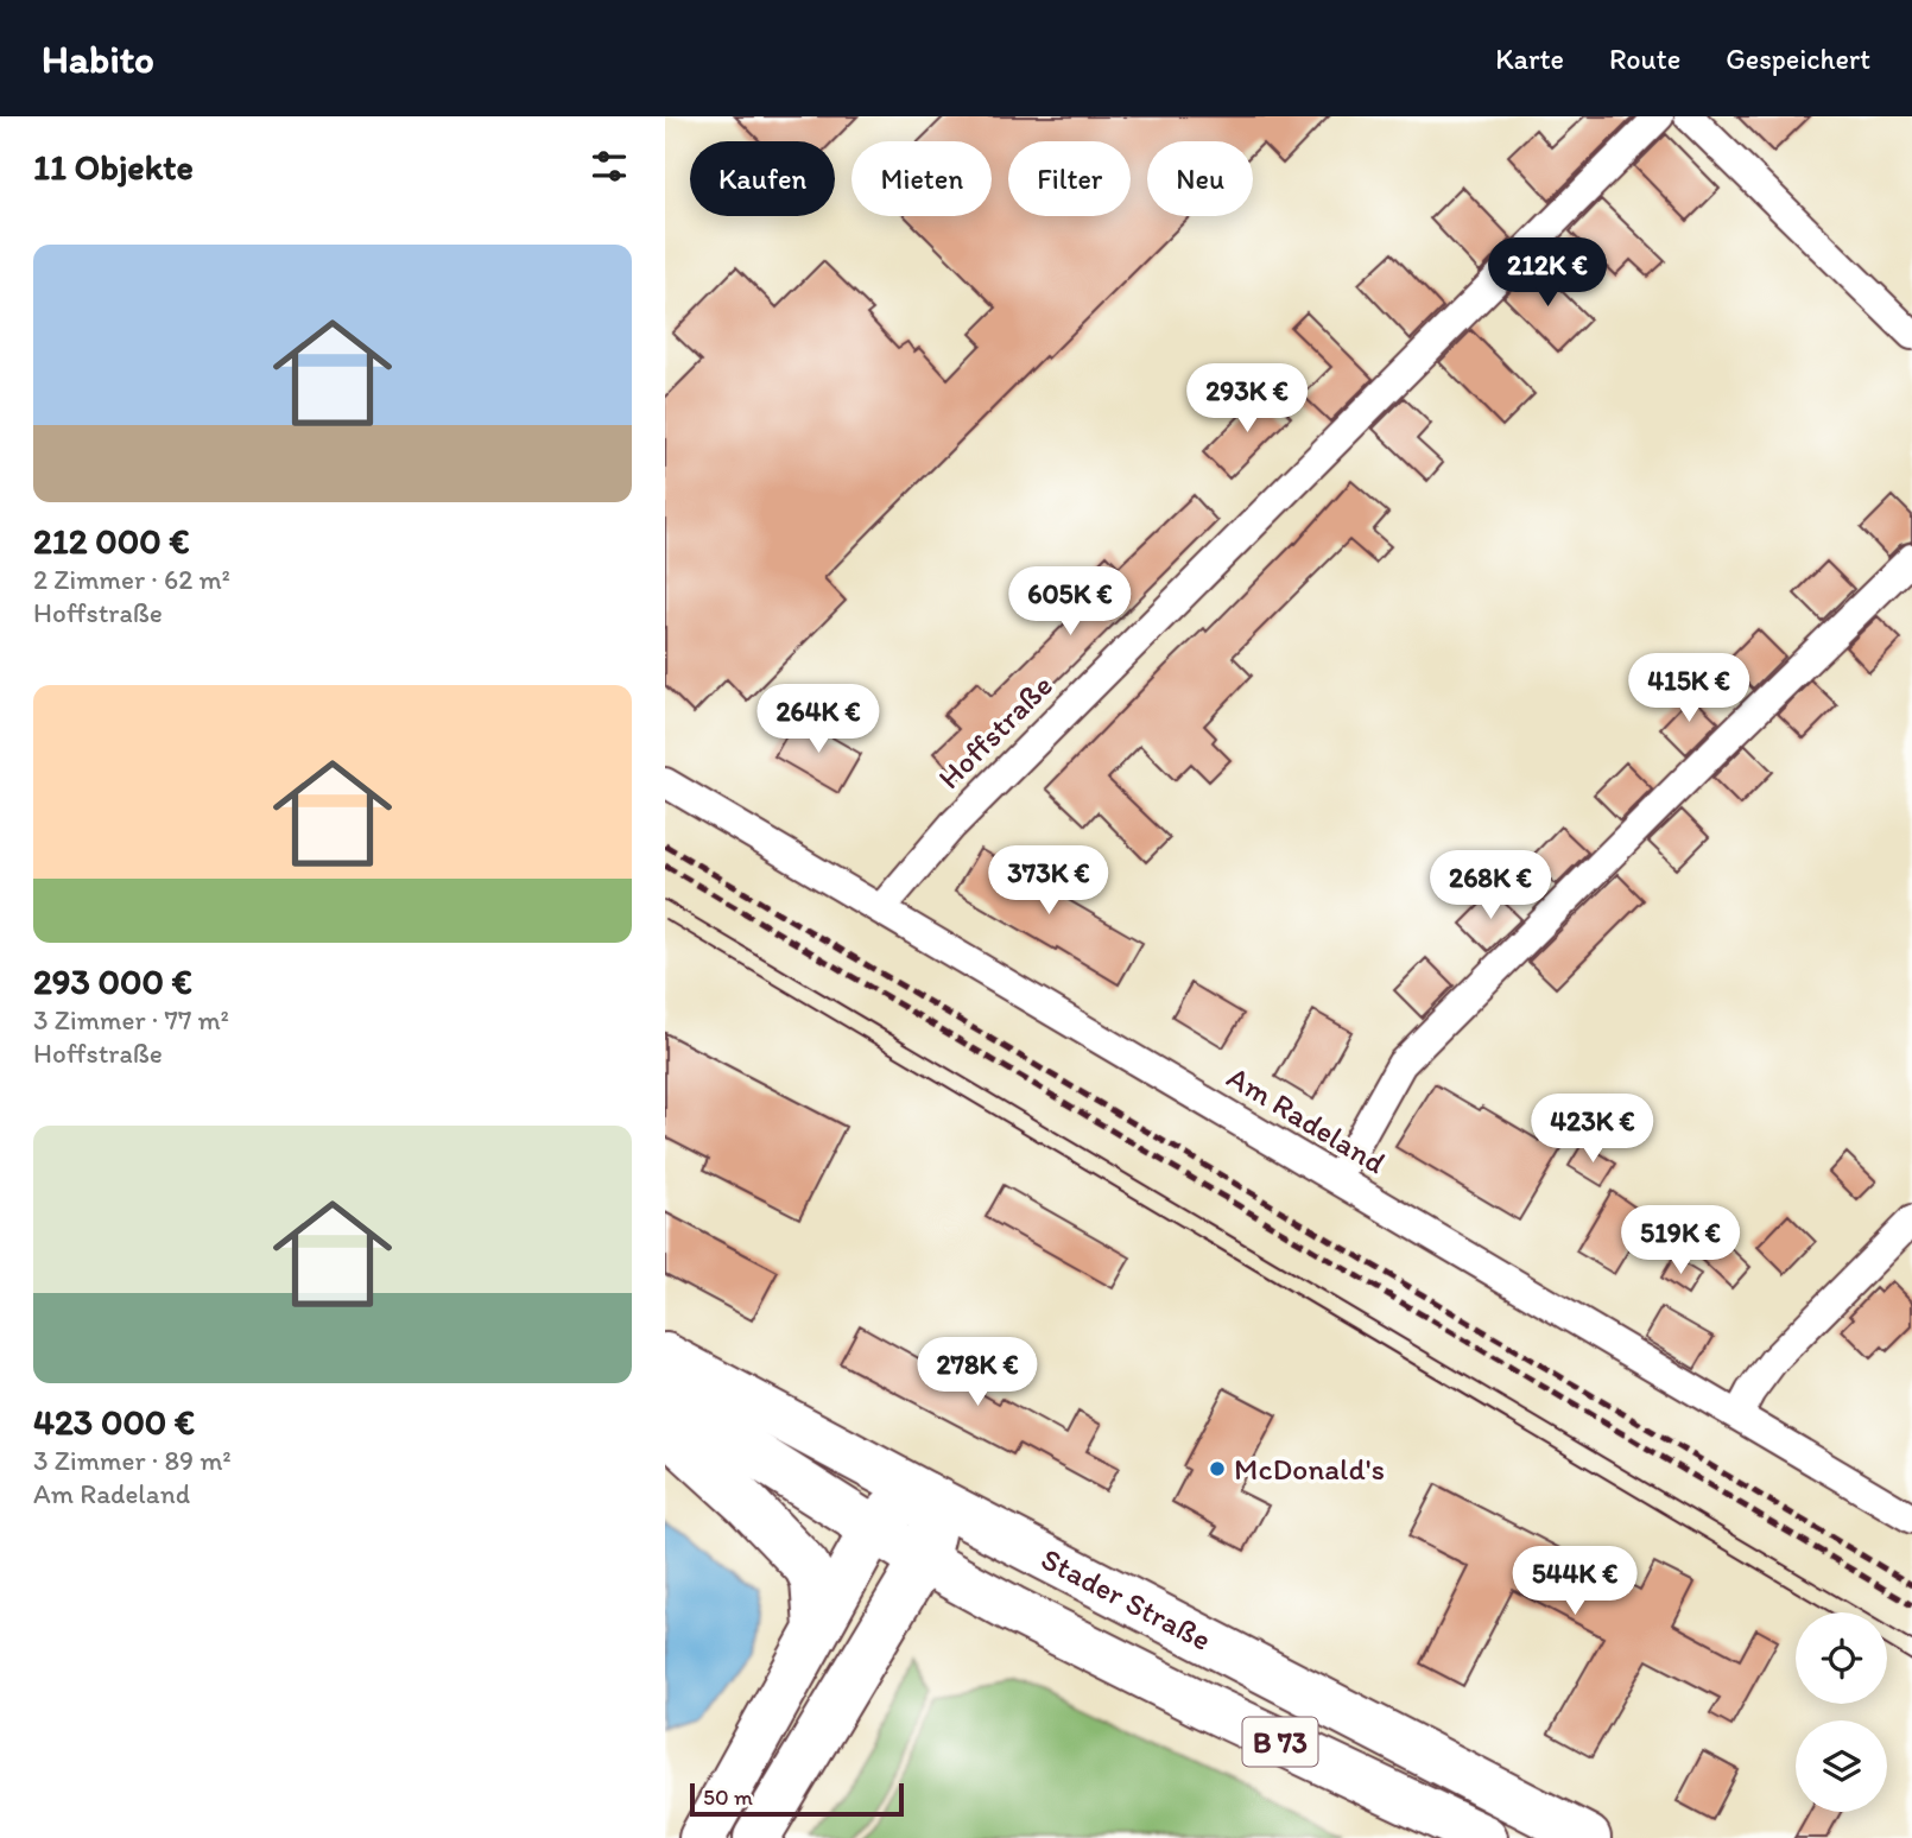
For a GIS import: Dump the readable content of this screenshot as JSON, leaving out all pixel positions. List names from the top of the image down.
{
  "streets": {
    "main road": ["Stader Straße", "B 73"],
    "street": ["Hoffstraße", "Am Radeland"]
  },
  "crossings": [
    ["Hoffstraße", "Am Radeland"]
  ],
  "places": ["McDonald's"],
  "scale_bar": "50 m",
  "page": {
    "header": "Habito",
    "nav": ["Karte", "Route", "Gespeichert"],
    "heading": "11 Objekte",
    "chip": [
      "Kaufen",
      "Mieten",
      "Filter",
      "Neu"
    ],
    "list": [
      {
        "name": "212 000 €",
        "note": "2 Zimmer · 62 m² · Hoffstraße"
      },
      {
        "name": "293 000 €",
        "note": "3 Zimmer · 77 m² · Hoffstraße"
      },
      {
        "name": "423 000 €",
        "note": "3 Zimmer · 89 m² · Am Radeland"
      }
    ],
    "price": [
      "212K €",
      "293K €",
      "605K €",
      "415K €",
      "264K €",
      "373K €",
      "268K €",
      "423K €",
      "519K €",
      "278K €",
      "544K €"
    ],
    "scale": "50 m"
  }
}
